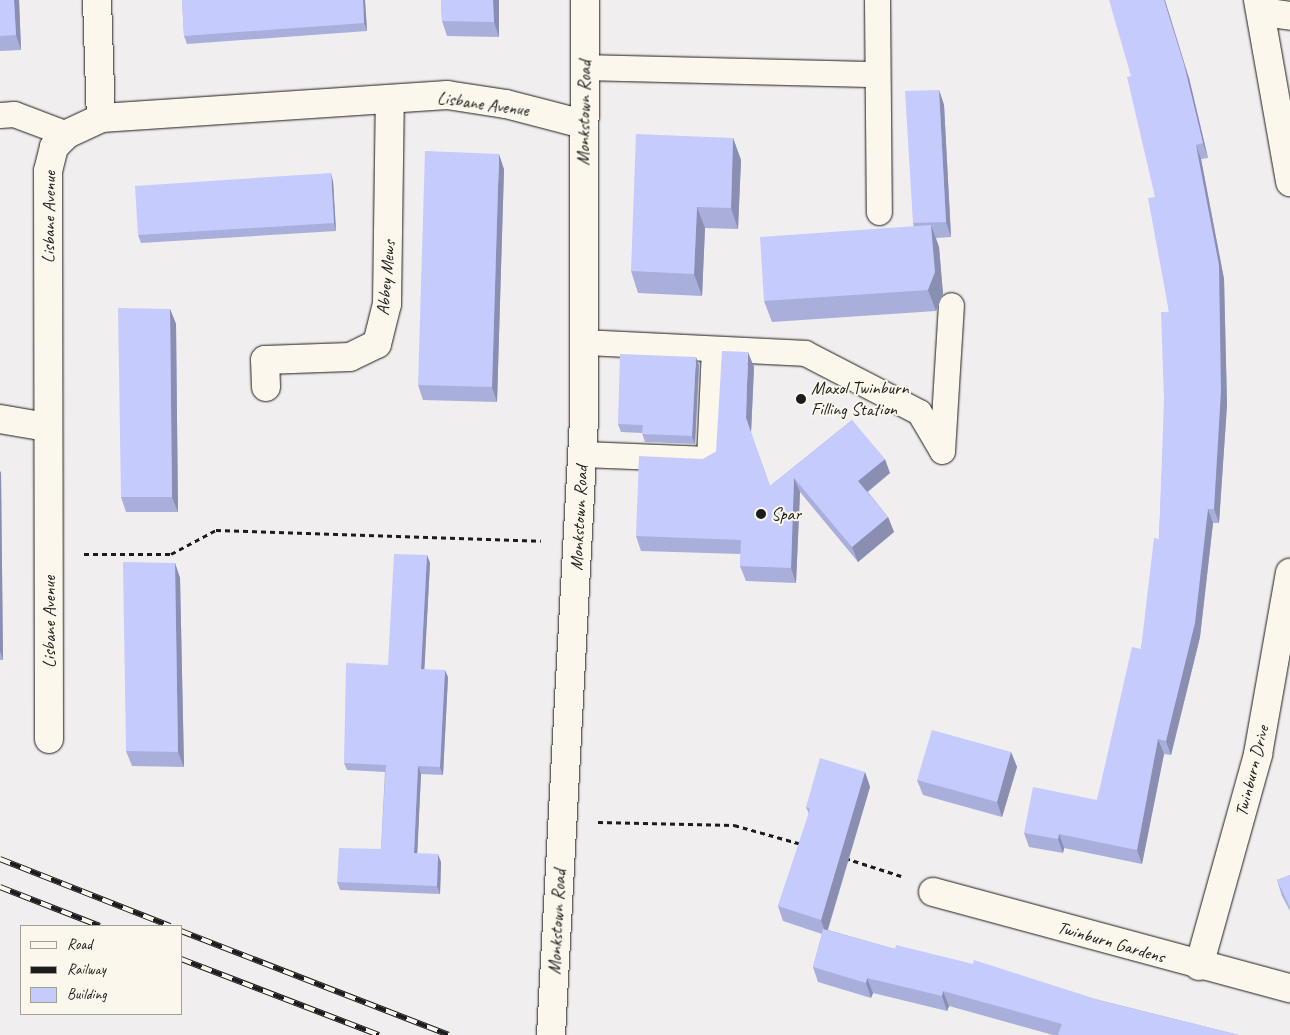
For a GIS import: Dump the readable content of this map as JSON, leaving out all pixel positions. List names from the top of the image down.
{
  "streets": {
    "street": [
      "Lisbane Avenue",
      "Monkstown Road",
      "Abbey Mews",
      "Twinburn Drive",
      "Twinburn Gardens"
    ]
  },
  "crossings": [
    ["Lisbane Avenue", "Monkstown Road"],
    ["Lisbane Avenue", "Abbey Mews"],
    ["Twinburn Drive", "Twinburn Gardens"]
  ],
  "places": ["Maxol Twinburn Filling Station", "Spar"],
  "legend": ["Road", "Railway", "Building"]
}
